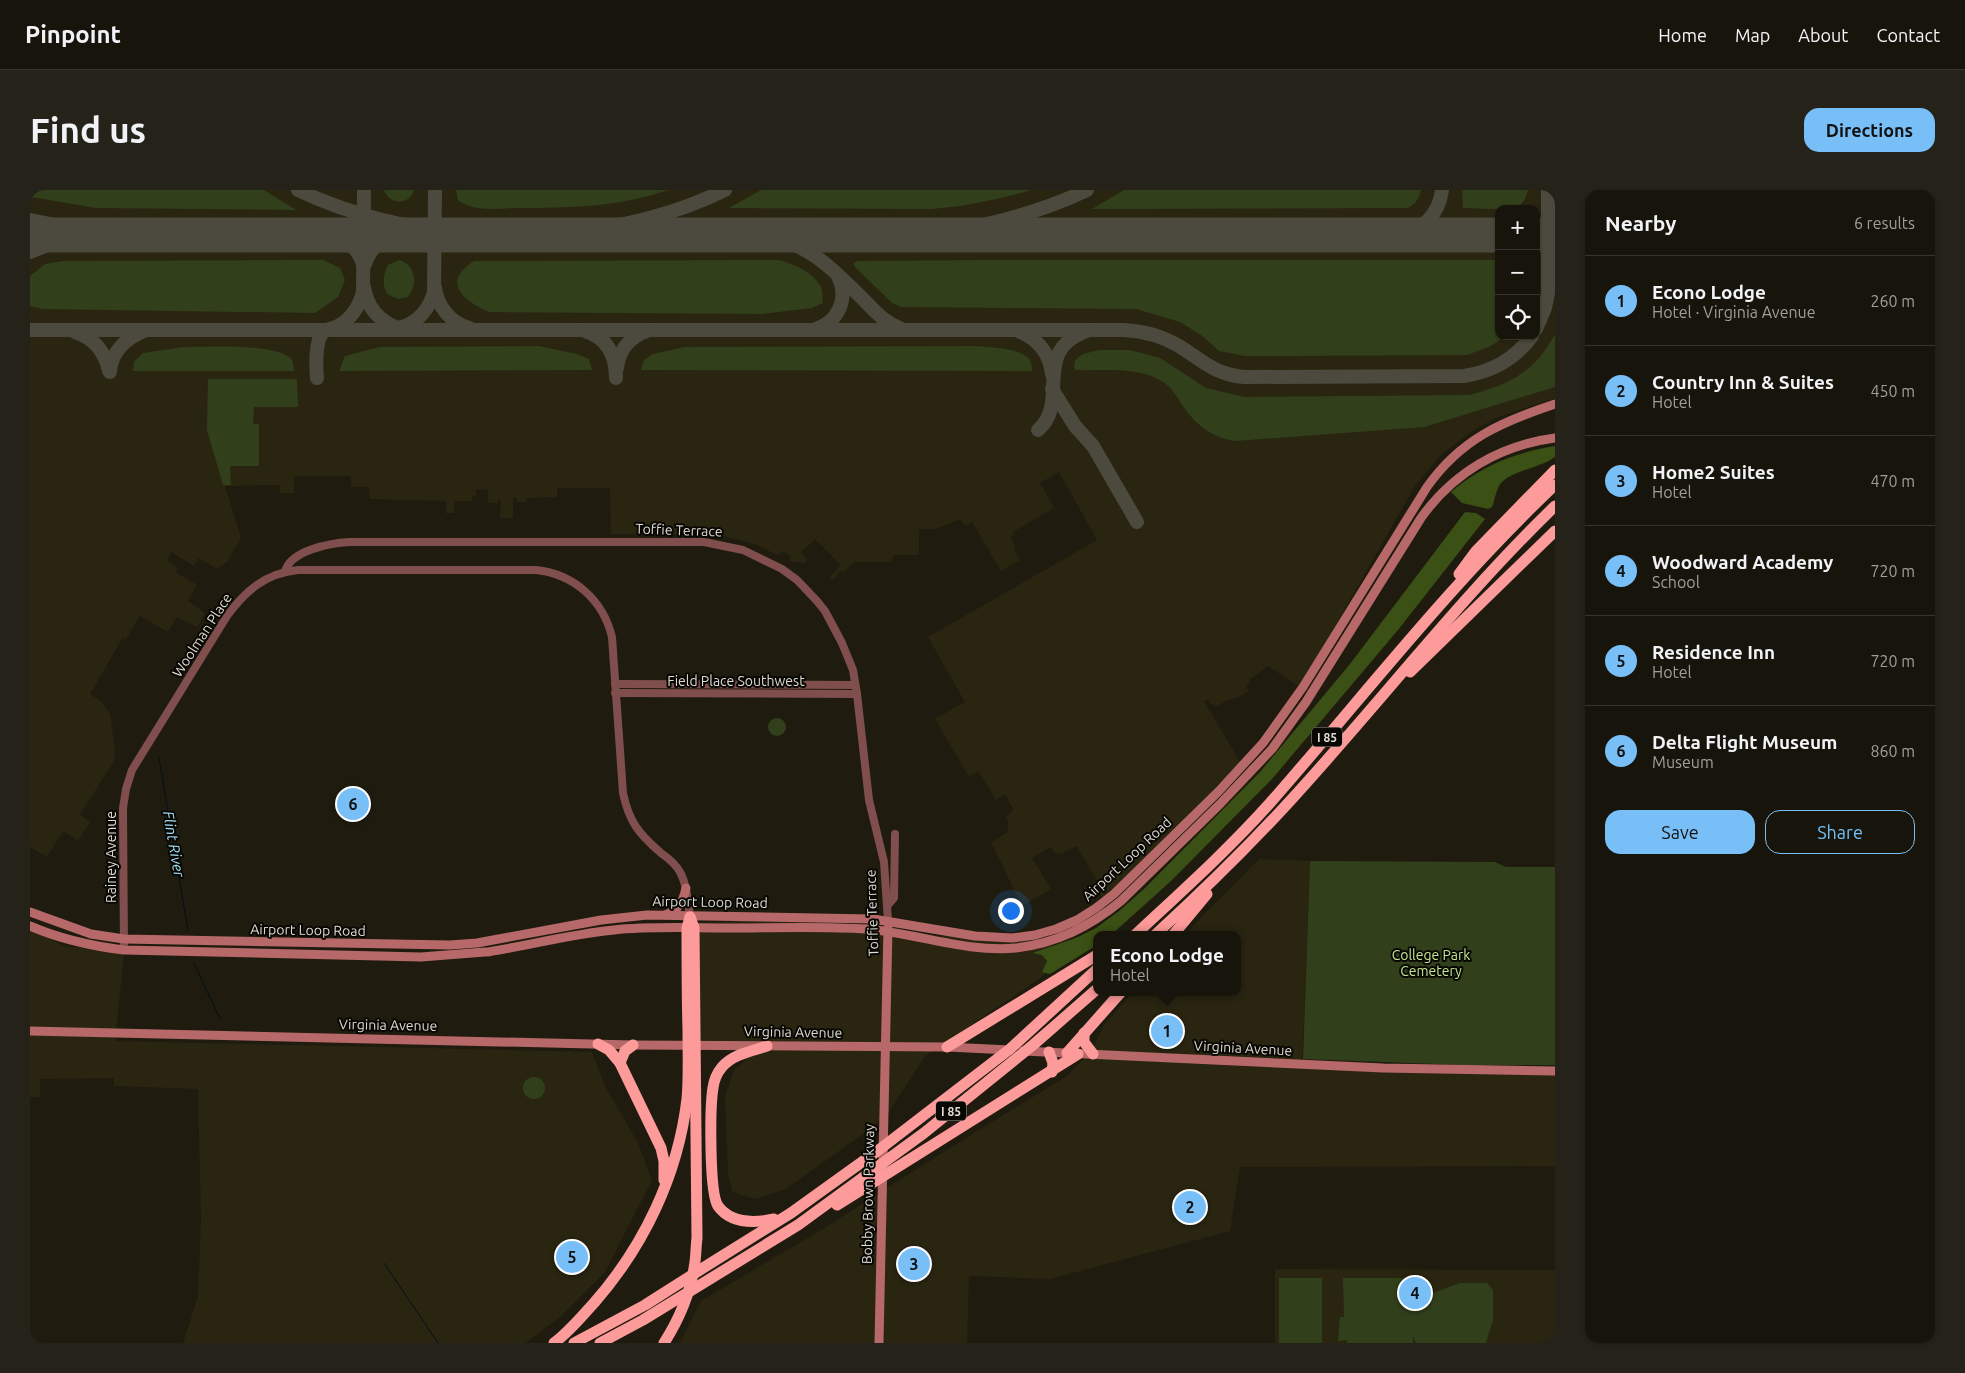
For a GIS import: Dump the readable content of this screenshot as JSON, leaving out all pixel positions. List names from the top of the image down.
{
  "streets": {
    "highway": ["I 85"],
    "main road": [
      "Toffie Terrace",
      "Airport Loop Road",
      "Virginia Avenue",
      "Bobby Brown Parkway"
    ],
    "street": ["Woolman Place", "Field Place Southwest", "Rainey Avenue"]
  },
  "crossings": [
    ["Toffie Terrace", "Woolman Place"],
    ["Toffie Terrace", "Field Place Southwest"],
    ["Toffie Terrace", "Airport Loop Road"],
    ["Toffie Terrace", "Virginia Avenue"],
    ["Toffie Terrace", "Bobby Brown Parkway"],
    ["Woolman Place", "Field Place Southwest"],
    ["Woolman Place", "Rainey Avenue"],
    ["Rainey Avenue", "Airport Loop Road"],
    ["Virginia Avenue", "Bobby Brown Parkway"]
  ],
  "water": ["Flint River"],
  "parks": ["College Park Cemetery"],
  "page": {
    "header": "Pinpoint",
    "nav": [
      "Home",
      "Map",
      "About",
      "Contact"
    ],
    "buttons": [
      "Directions",
      ["Save", "Share"]
    ],
    "title": "Find us",
    "heading": ["Nearby", "6 results"],
    "map_buttons": ["+", "−"],
    "list": [
      {
        "mark": "1",
        "name": "Econo Lodge",
        "note": "Hotel · Virginia Avenue",
        "value": "260 m"
      },
      {
        "mark": "2",
        "name": "Country Inn & Suites",
        "note": "Hotel",
        "value": "450 m"
      },
      {
        "mark": "3",
        "name": "Home2 Suites",
        "note": "Hotel",
        "value": "470 m"
      },
      {
        "mark": "4",
        "name": "Woodward Academy",
        "note": "School",
        "value": "720 m"
      },
      {
        "mark": "5",
        "name": "Residence Inn",
        "note": "Hotel",
        "value": "720 m"
      },
      {
        "mark": "6",
        "name": "Delta Flight Museum",
        "note": "Museum",
        "value": "860 m"
      }
    ],
    "pins": [
      "6",
      "1",
      "2",
      "5",
      "3",
      "4"
    ],
    "popup": ["Econo Lodge", "Hotel"]
  }
}
